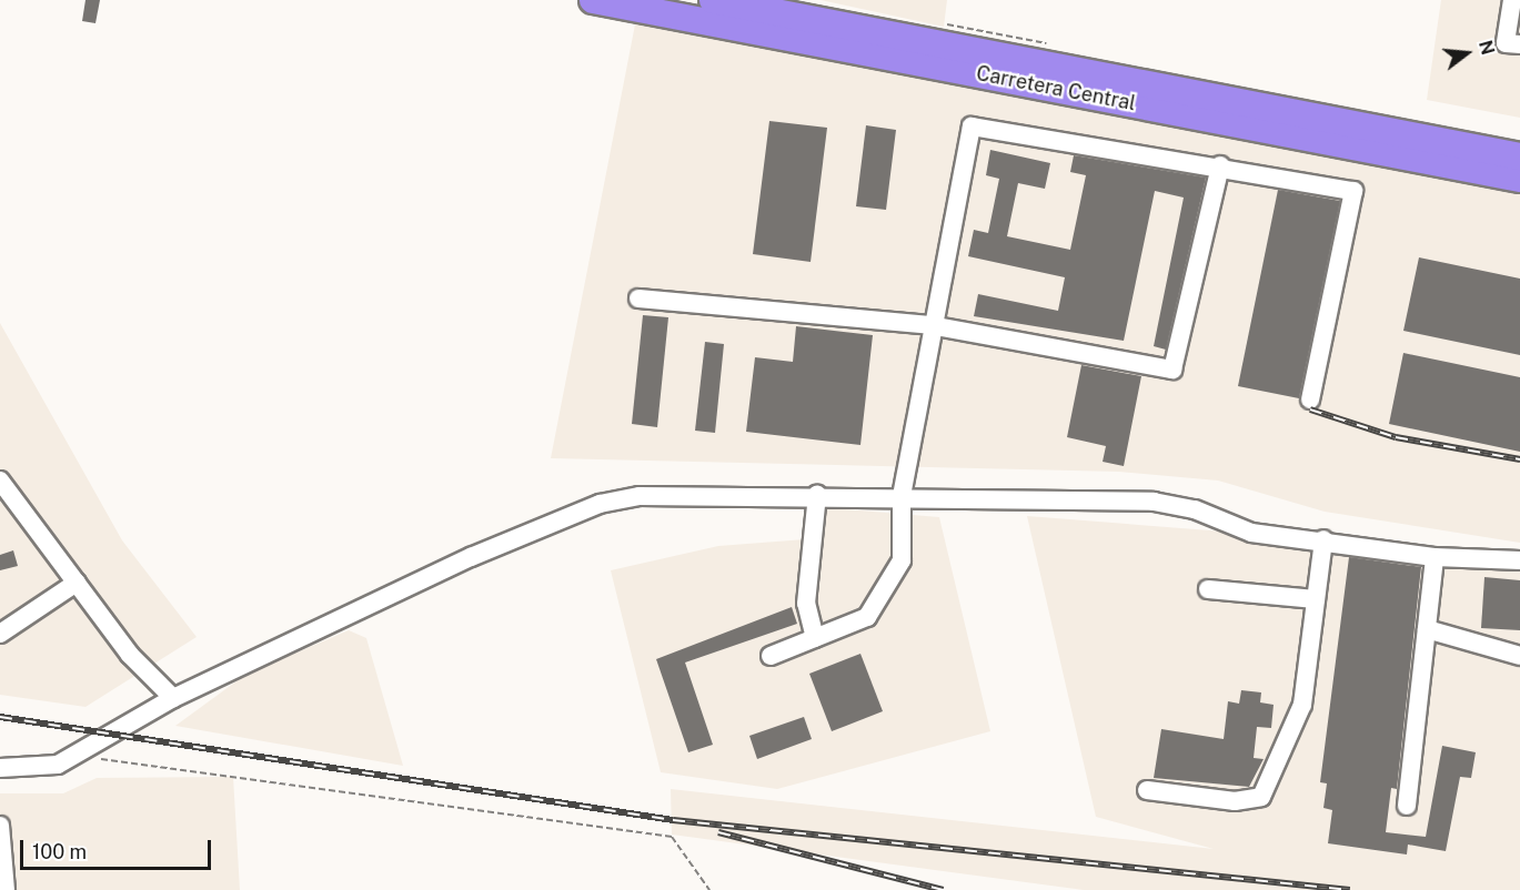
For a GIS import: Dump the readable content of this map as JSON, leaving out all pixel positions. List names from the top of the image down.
{
  "streets": {
    "highway": ["Carretera Central"]
  },
  "scale_bar": "100 m",
  "north": "right"
}
